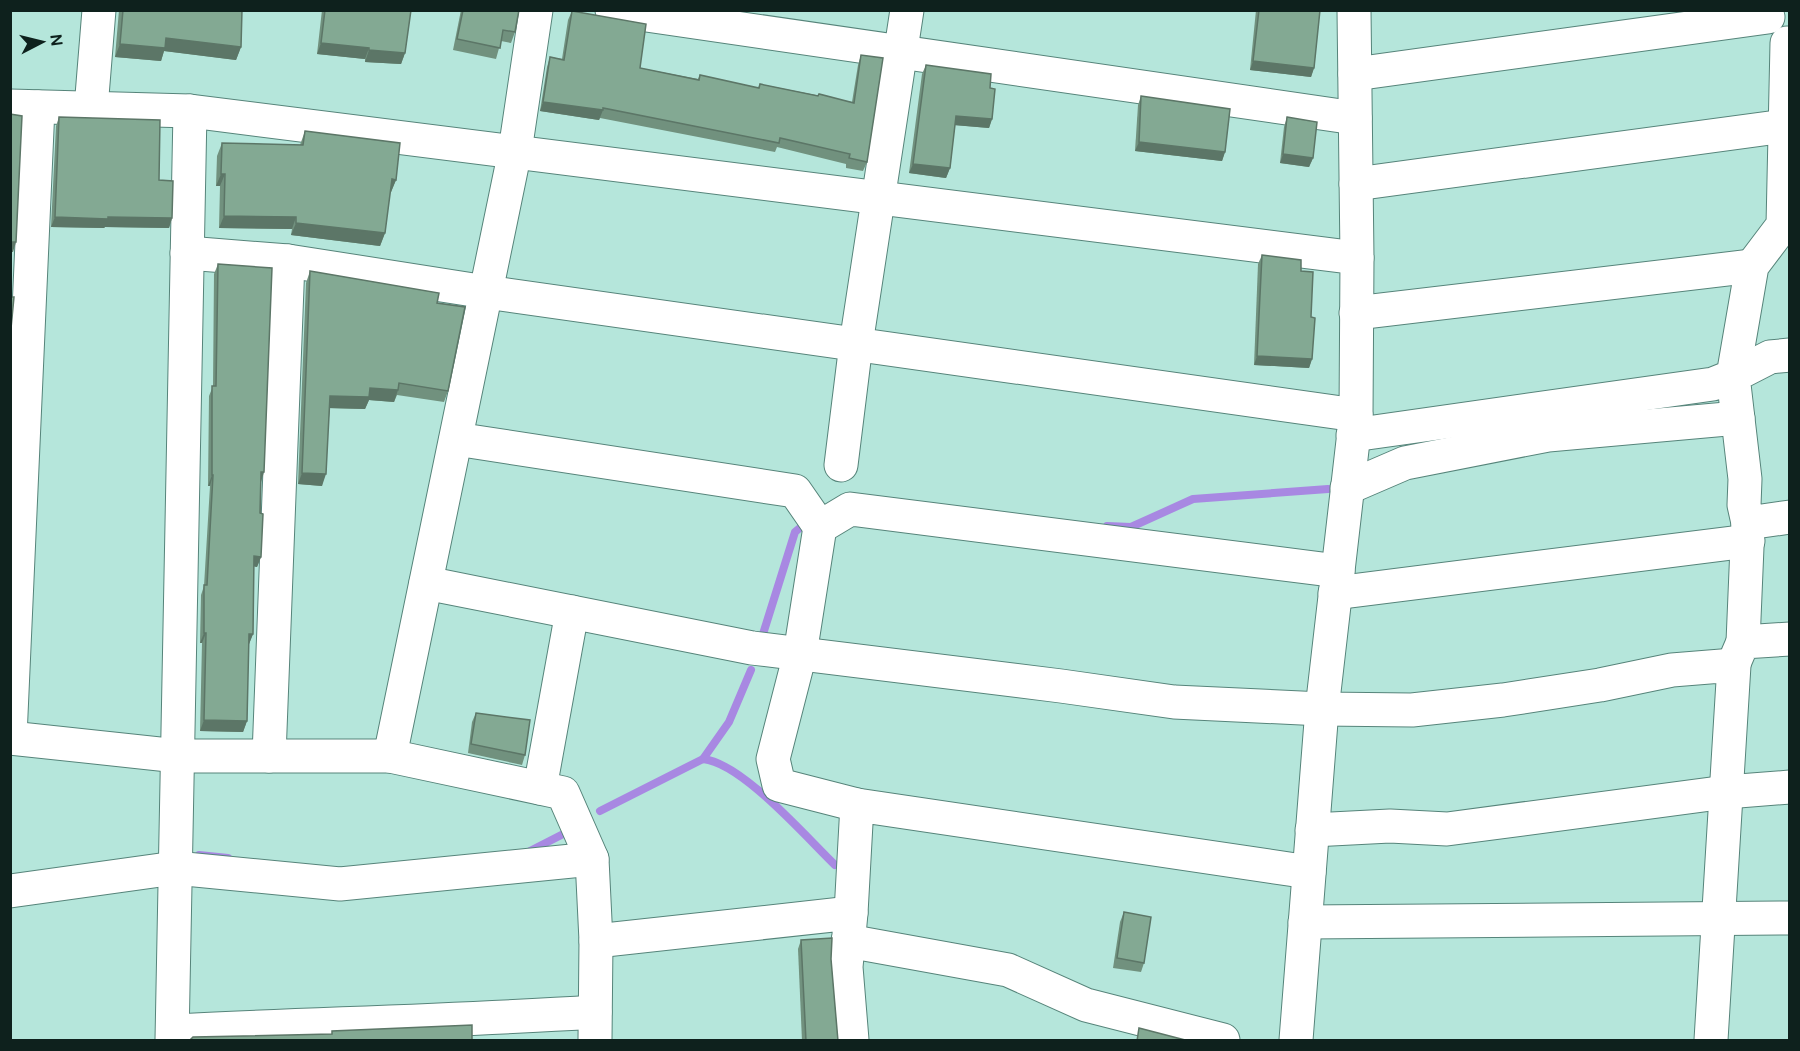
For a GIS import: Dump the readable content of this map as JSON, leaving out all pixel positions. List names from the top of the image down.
{
  "north": "right"
}
